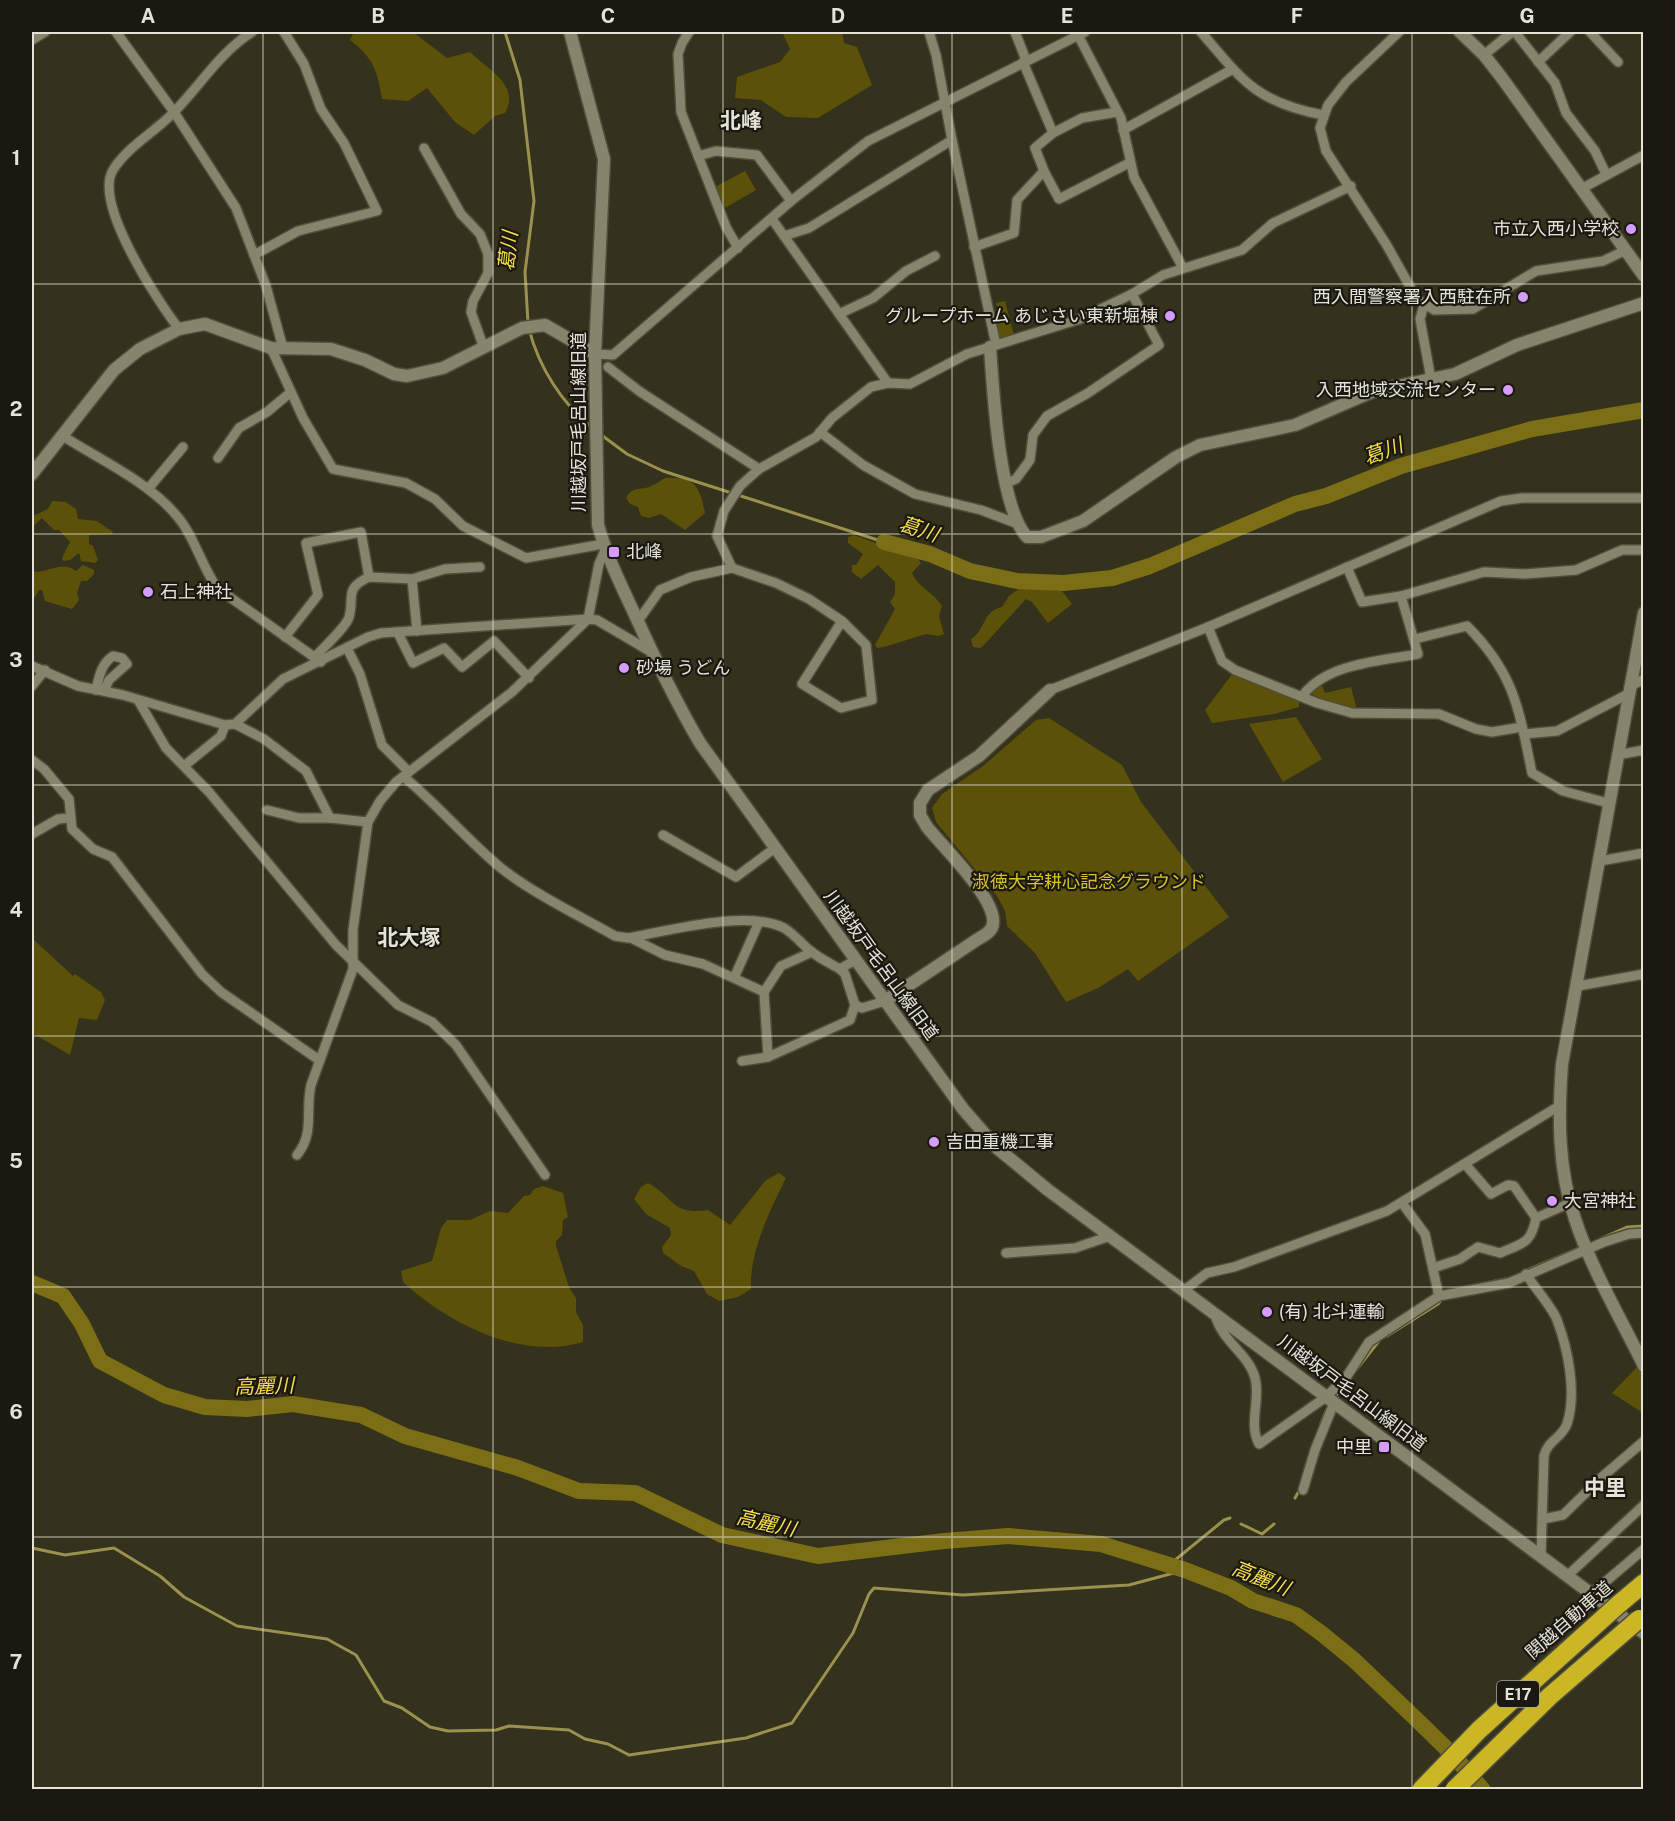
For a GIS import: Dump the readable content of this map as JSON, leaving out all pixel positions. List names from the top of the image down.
{
  "streets": {
    "highway": ["関越自動車道", "E17"],
    "street": ["川越坂戸毛呂山線旧道"]
  },
  "crossings": [
    ["川越坂戸毛呂山線旧道", "E17"]
  ],
  "districts": ["北峰", "北大塚", "中里"],
  "water": ["葛川", "高麗川"],
  "parks": ["淑徳大学耕心記念グラウンド"],
  "places": {
    "other": [
      "市立入西小学校",
      "西入間警察署入西駐在所",
      "グループホーム あじさい東新堀棟",
      "入西地域交流センター",
      "石上神社",
      "砂場 うどん",
      "吉田重機工事",
      "大宮神社",
      "(有) 北斗運輸"
    ],
    "transit": ["北峰", "中里"]
  },
  "grid": {
    "columns": [
      "A",
      "B",
      "C",
      "D",
      "E",
      "F",
      "G"
    ],
    "rows": [
      "1",
      "2",
      "3",
      "4",
      "5",
      "6",
      "7"
    ]
  }
}
